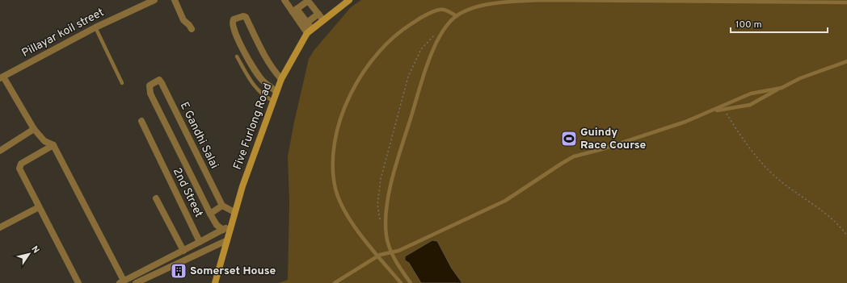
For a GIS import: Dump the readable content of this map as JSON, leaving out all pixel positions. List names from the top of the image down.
{
  "streets": {
    "main road": ["Five Furlong Road"],
    "street": ["Pillayar koil street", "E Gandhi Salai", "2nd Street"]
  },
  "crossings": [
    ["Five Furlong Road", "E Gandhi Salai"]
  ],
  "places": {
    "sports": ["Guindy Race Course"],
    "building": ["Somerset House"]
  },
  "scale_bar": "100 m",
  "north": "top right"
}
